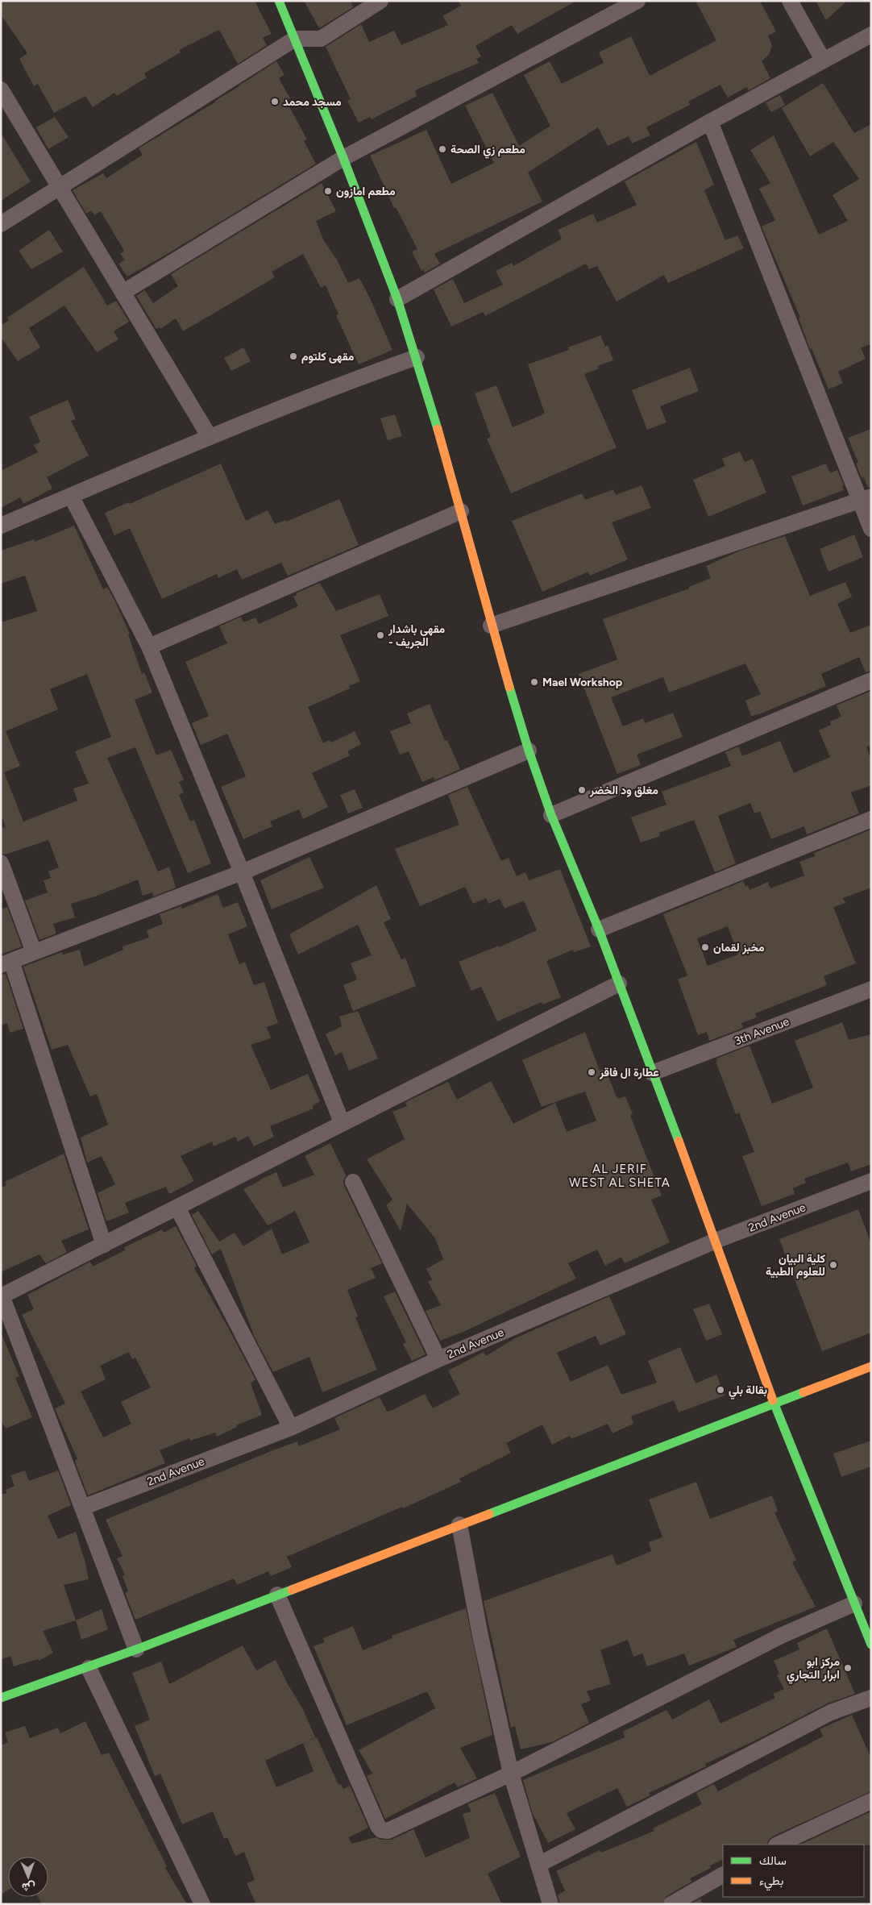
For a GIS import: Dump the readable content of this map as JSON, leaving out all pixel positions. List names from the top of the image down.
{
  "streets": {
    "street": ["3th Avenue", "2nd Avenue"]
  },
  "districts": ["AL JERIF WEST AL SHETA"],
  "places": [
    "مسجد محمد",
    "مطعم زي الصحة",
    "مطعم امازون",
    "مقهى كلتوم",
    "مقهى باشدار - الجريف",
    "Mael Workshop",
    "مغلق ود الخضر",
    "مخبز لقمان",
    "عطارة ال فاقر",
    "كلية البيان للعلوم الطبية",
    "بقالة بلي",
    "مركز ابو ابرار التجاري"
  ],
  "legend": ["سالك", "بطيء"],
  "north": "bottom"
}
